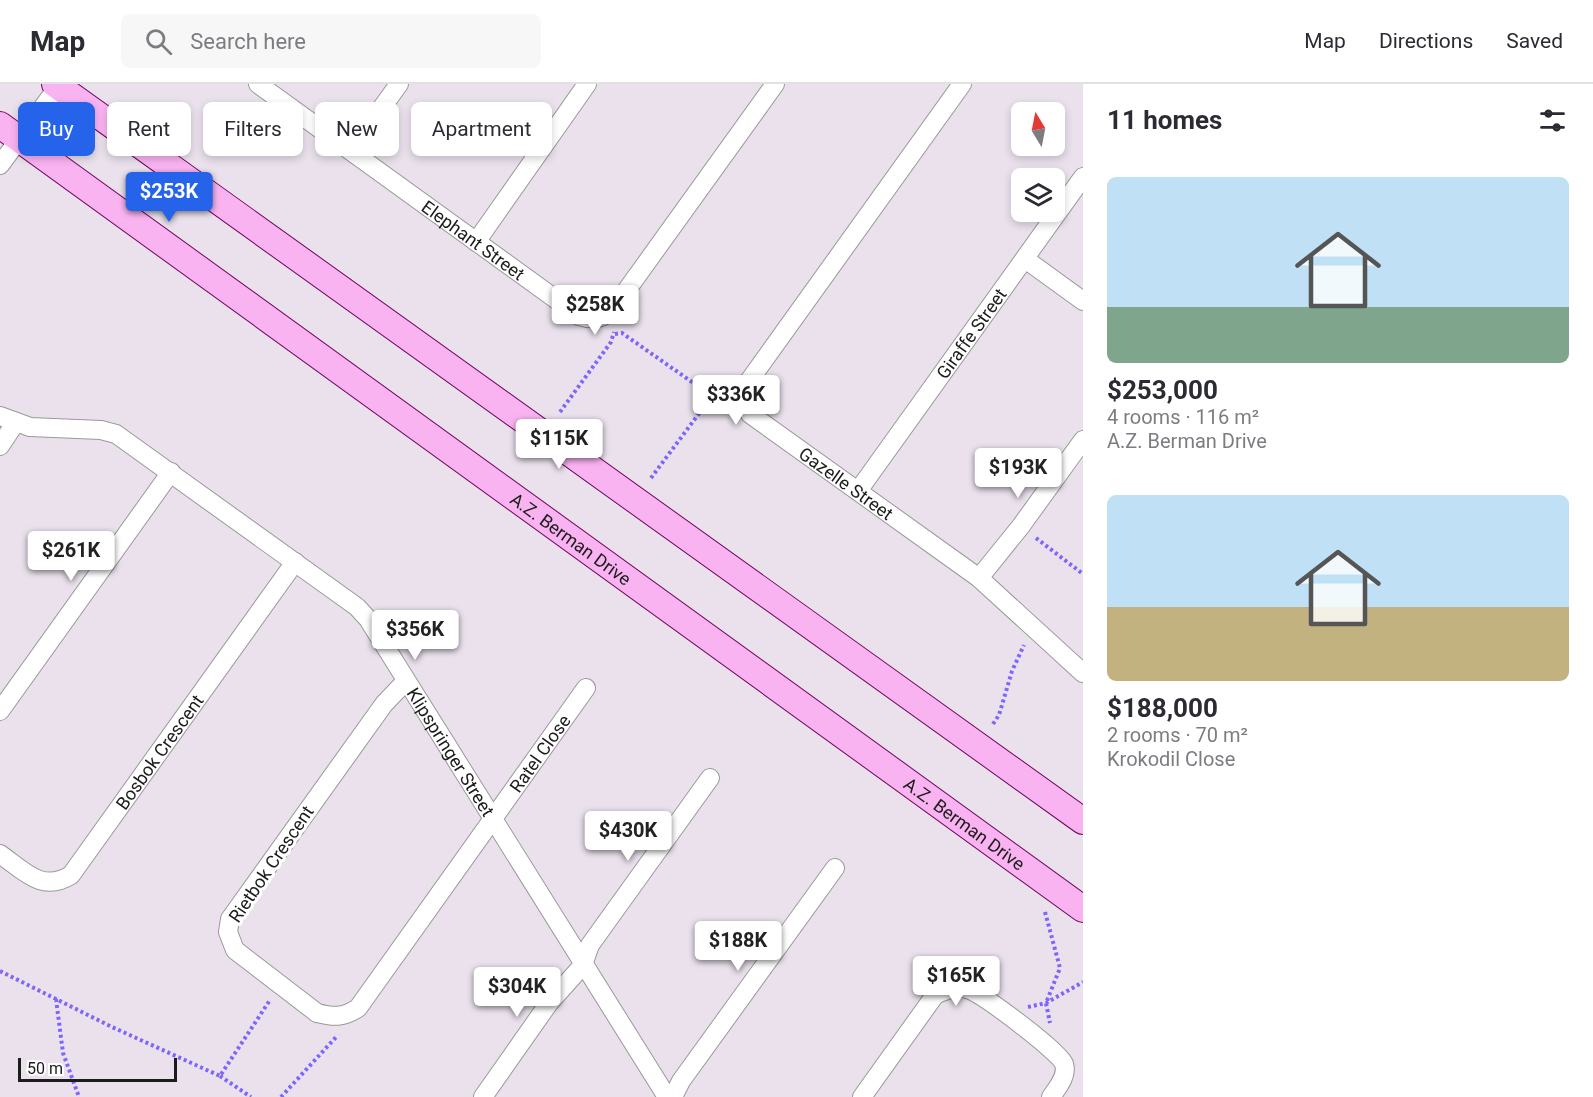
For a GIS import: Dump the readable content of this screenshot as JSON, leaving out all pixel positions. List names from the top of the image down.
{
  "streets": {
    "main road": ["A.Z. Berman Drive"],
    "street": [
      "Elephant Street",
      "Giraffe Street",
      "Gazelle Street",
      "Bosbok Crescent",
      "Klipspringer Street",
      "Ratel Close",
      "Rietbok Crescent"
    ]
  },
  "crossings": [
    ["Giraffe Street", "Gazelle Street"],
    ["Bosbok Crescent", "Klipspringer Street"],
    ["Klipspringer Street", "Ratel Close"],
    ["Klipspringer Street", "Rietbok Crescent"]
  ],
  "scale_bar": "50 m",
  "north": "top",
  "page": {
    "header": "Map",
    "search": "Search here",
    "nav": ["Map", "Directions", "Saved"],
    "heading": "11 homes",
    "chip": [
      "Buy",
      "Rent",
      "Filters",
      "New",
      "Apartment"
    ],
    "list": [
      {
        "name": "$253,000",
        "note": "4 rooms · 116 m² · A.Z. Berman Drive"
      },
      {
        "name": "$188,000",
        "note": "2 rooms · 70 m² · Krokodil Close"
      }
    ],
    "price": [
      "$253K",
      "$258K",
      "$336K",
      "$115K",
      "$193K",
      "$261K",
      "$356K",
      "$430K",
      "$188K",
      "$165K",
      "$304K"
    ],
    "scale": "50 m"
  }
}
